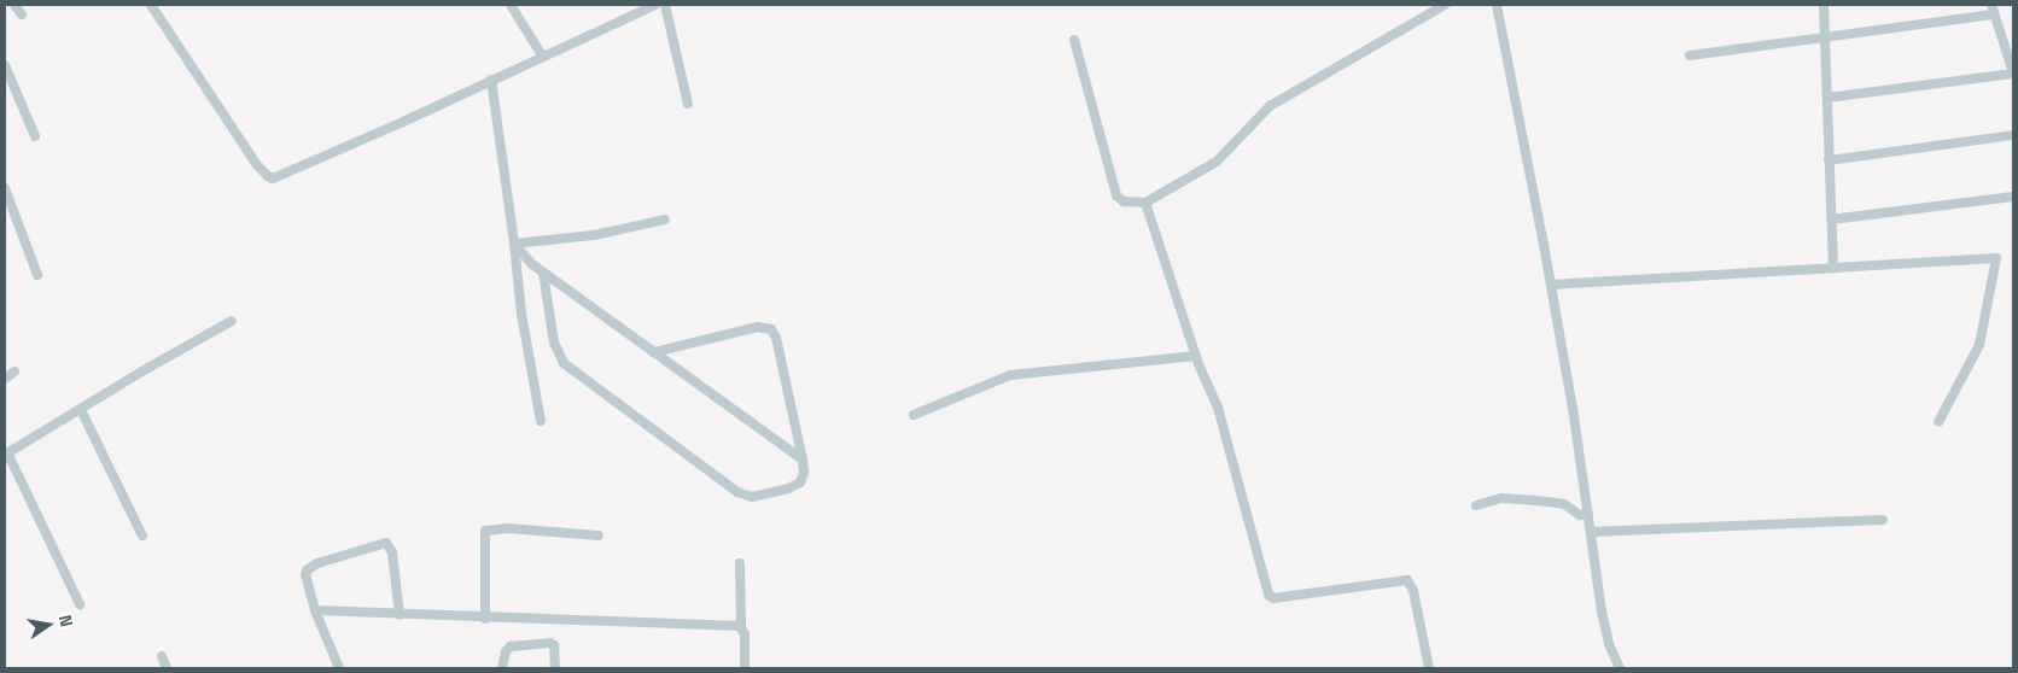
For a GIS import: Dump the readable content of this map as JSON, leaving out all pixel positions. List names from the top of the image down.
{
  "north": "right"
}
